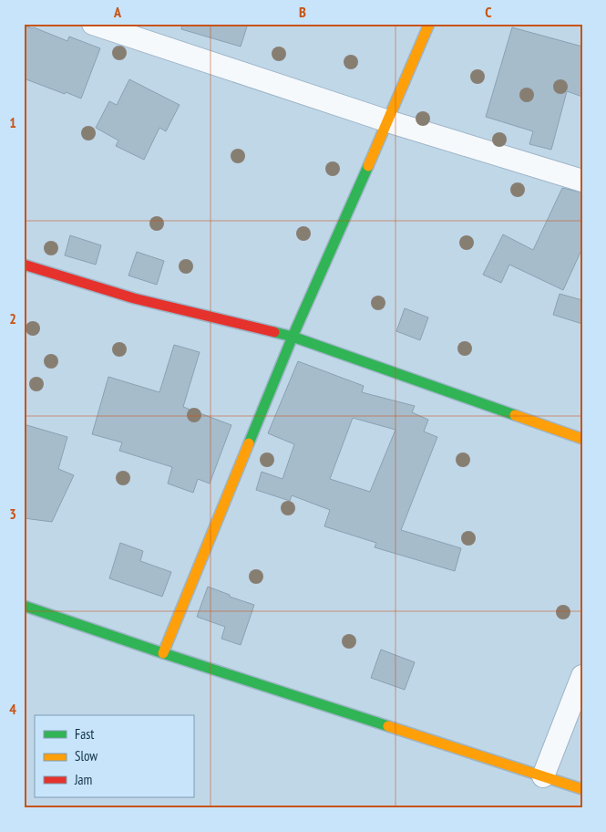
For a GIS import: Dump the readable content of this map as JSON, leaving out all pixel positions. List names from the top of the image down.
{
  "legend": ["Fast", "Slow", "Jam"],
  "grid": {
    "columns": ["A", "B", "C"],
    "rows": [
      "1",
      "2",
      "3",
      "4"
    ]
  }
}
